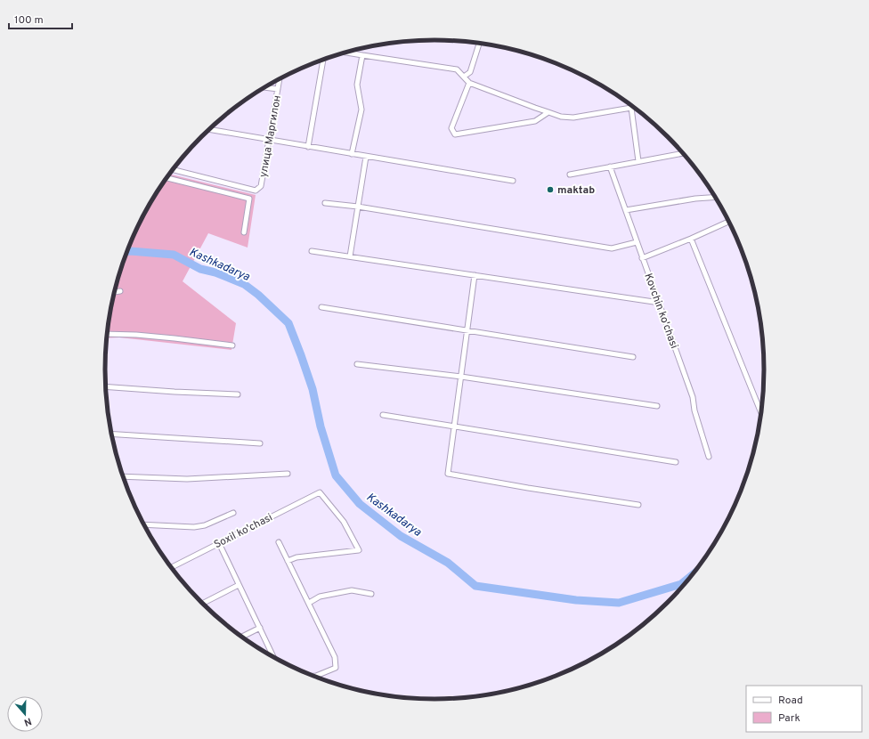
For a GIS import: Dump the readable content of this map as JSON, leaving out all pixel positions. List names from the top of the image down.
{
  "streets": {
    "street": ["улица Маргилон", "Kovchin ko'chasi", "Soxil ko'chasi"]
  },
  "water": ["Kashkadarya"],
  "places": ["maktab"],
  "legend": ["Road", "Park"],
  "scale_bar": "100 m",
  "north": "bottom"
}
